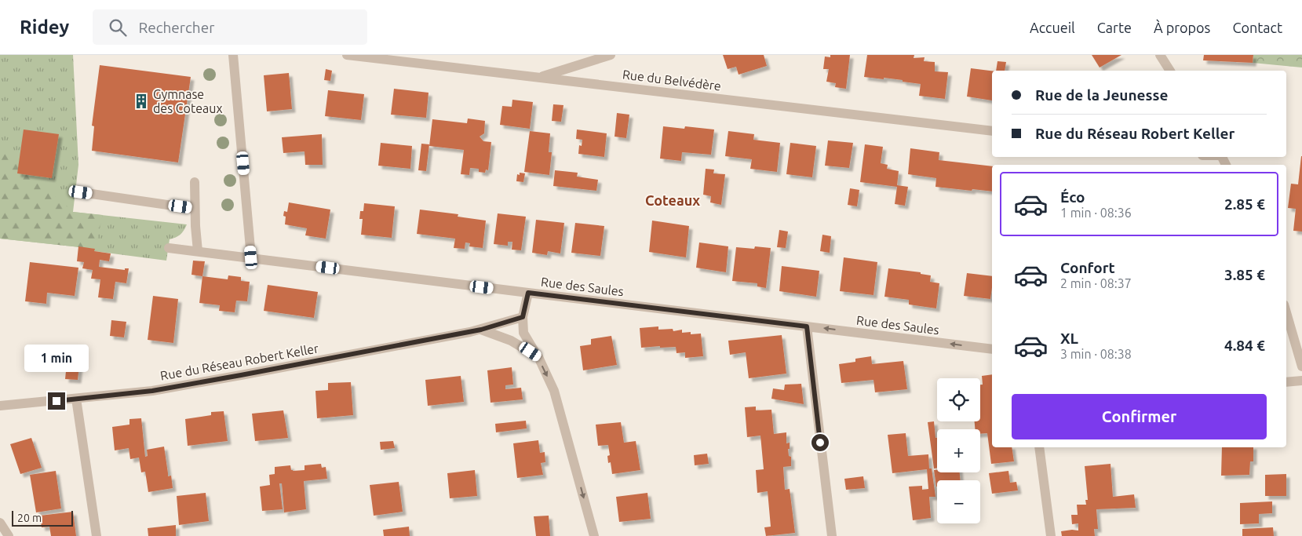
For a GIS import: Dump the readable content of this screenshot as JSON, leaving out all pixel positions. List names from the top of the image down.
{
  "streets": {
    "street": ["Rue du Belvédère", "Rue des Saules", "Rue du Réseau Robert Keller"]
  },
  "districts": ["Coteaux"],
  "places": {
    "building": ["Gymnase des Coteaux"]
  },
  "scale_bar": "20 m",
  "page": {
    "header": "Ridey",
    "search": "Rechercher",
    "nav": [
      "Accueil",
      "Carte",
      "À propos",
      "Contact"
    ],
    "banner": ["Rue de la Jeunesse", "Rue du Réseau Robert Keller"],
    "list": [
      {
        "name": "Éco",
        "note": "1 min · 08:36",
        "value": "2.85 €"
      },
      {
        "name": "Confort",
        "note": "2 min · 08:37",
        "value": "3.85 €"
      },
      {
        "name": "XL",
        "note": "3 min · 08:38",
        "value": "4.84 €"
      }
    ],
    "bubble": "1 min",
    "map_buttons": ["+", "−"],
    "buttons": "Confirmer",
    "scale": "20 m"
  }
}
